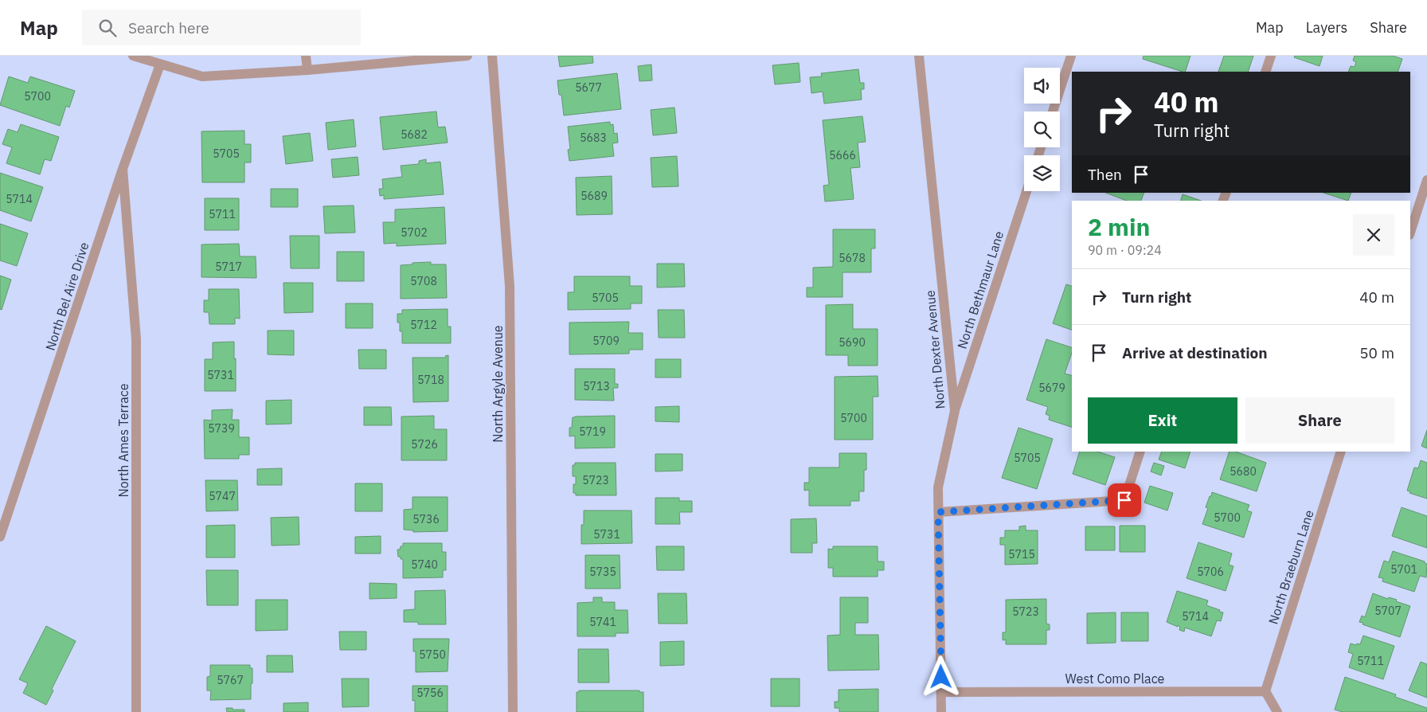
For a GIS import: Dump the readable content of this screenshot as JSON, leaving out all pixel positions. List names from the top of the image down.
{
  "streets": {
    "street": [
      "North Bethmaur Lane",
      "North Bel Aire Drive",
      "North Dexter Avenue",
      "North Argyle Avenue",
      "North Ames Terrace",
      "North Braeburn Lane",
      "West Como Place"
    ]
  },
  "crossings": [
    ["North Bethmaur Lane", "North Dexter Avenue"],
    ["North Bel Aire Drive", "North Ames Terrace"],
    ["North Dexter Avenue", "West Como Place"],
    ["North Braeburn Lane", "West Como Place"]
  ],
  "house_numbers": [
    "5677",
    "5700",
    "5682",
    "5683",
    "5705",
    "5666",
    "5689",
    "5714",
    "5711",
    "5702",
    "5678",
    "5717",
    "5708",
    "5705",
    "5712",
    "5709",
    "5690",
    "5731",
    "5718",
    "5713",
    "5679",
    "5700",
    "5739",
    "5719",
    "5726",
    "5705",
    "5680",
    "5723",
    "5747",
    "5700",
    "5736",
    "5731",
    "5715",
    "5740",
    "5701",
    "5735",
    "5706",
    "5707",
    "5723",
    "5714",
    "5741",
    "5750",
    "5711",
    "5767",
    "5756"
  ],
  "page": {
    "header": "Map",
    "search": "Search here",
    "nav": ["Map", "Layers", "Share"],
    "turn": ["40 m", "Turn right"],
    "then": "Then",
    "heading": ["2 min", "90 m · 09:24"],
    "list": [
      {
        "name": "Turn right",
        "value": "40 m"
      },
      {
        "name": "Arrive at destination",
        "value": "50 m"
      }
    ],
    "buttons": ["Exit", "Share"]
  }
}
